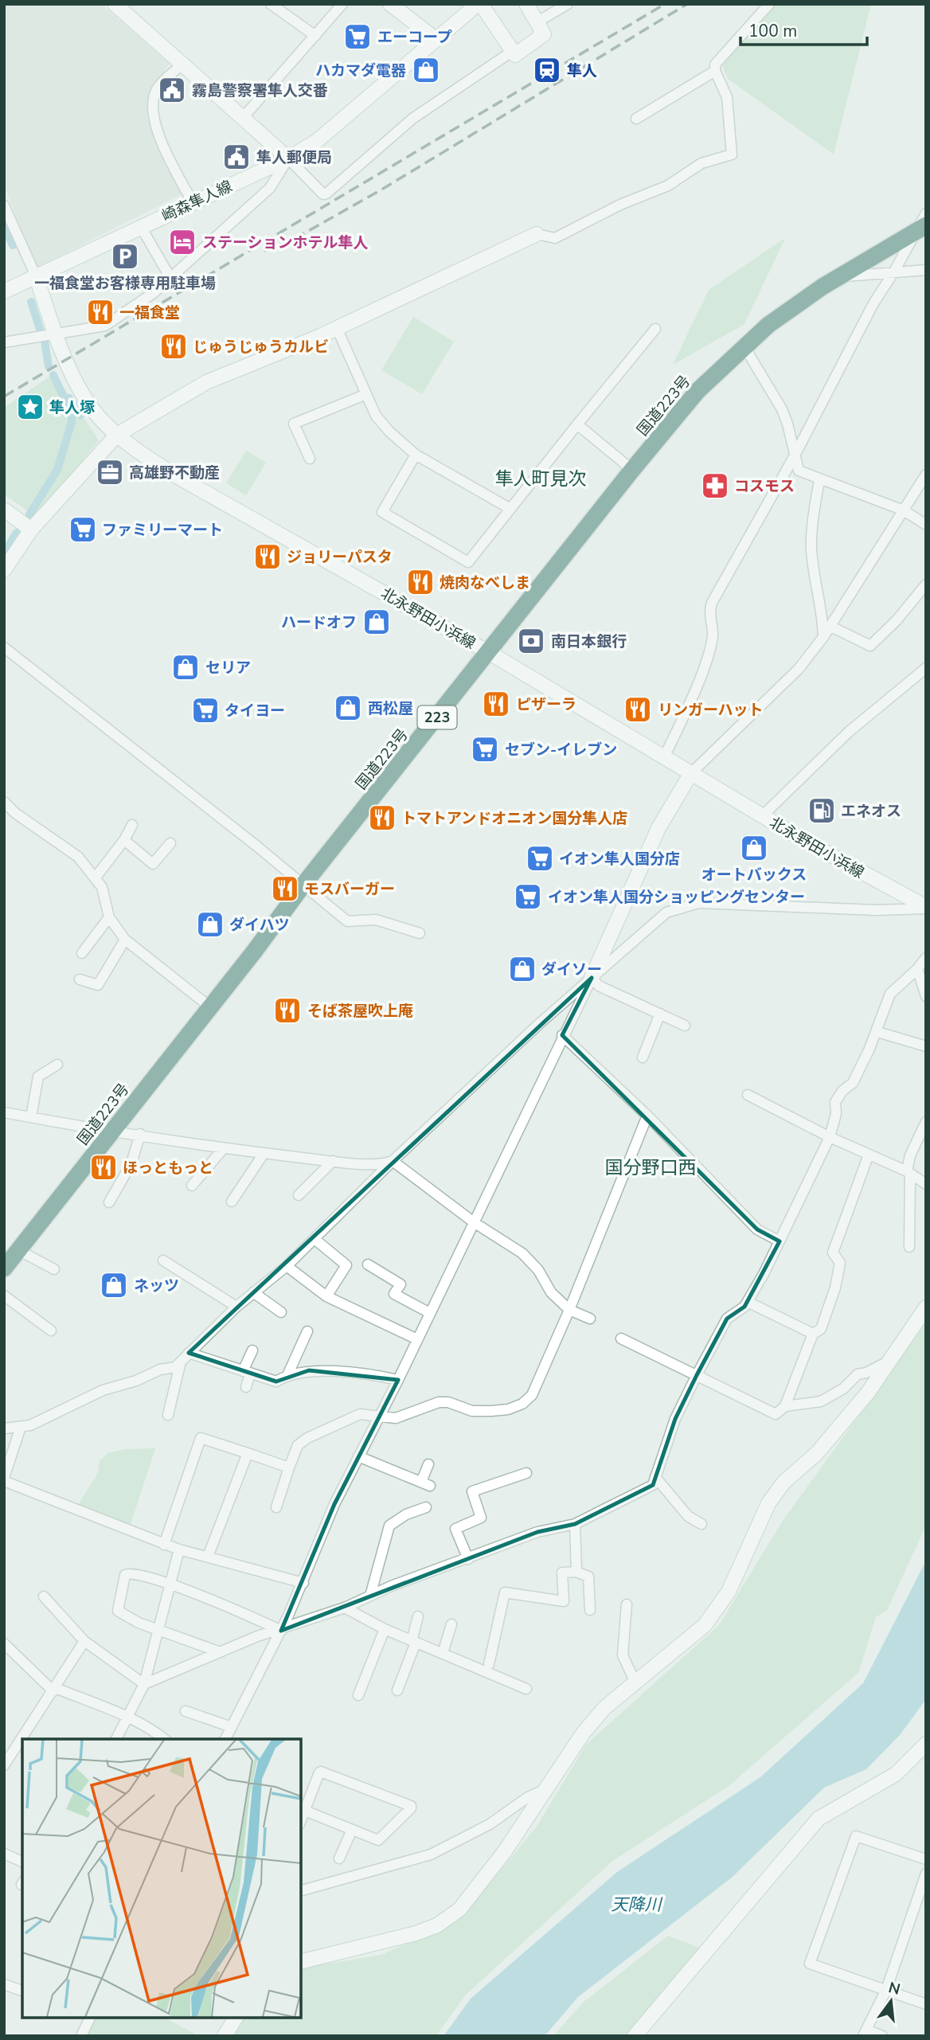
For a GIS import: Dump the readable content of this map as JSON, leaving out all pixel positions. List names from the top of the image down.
{
  "streets": {
    "highway": ["国道223号", "223"],
    "street": ["崎森隼人線", "北永野田小浜線"]
  },
  "crossings": [
    ["崎森隼人線", "北永野田小浜線"],
    ["国道223号", "北永野田小浜線"]
  ],
  "districts": ["隼人町見次", "国分野口西"],
  "water": ["天降川"],
  "places": {
    "supermarket": [
      "エーコープ",
      "ファミリーマート",
      "タイヨー",
      "セブン-イレブン",
      "イオン隼人国分店",
      "イオン隼人国分ショッピングセンター"
    ],
    "shop": [
      "ハカマダ電器",
      "ハードオフ",
      "セリア",
      "西松屋",
      "オートバックス",
      "ダイハツ",
      "ダイソー",
      "ネッツ"
    ],
    "station": ["隼人"],
    "public building": ["霧島警察署隼人交番", "隼人郵便局"],
    "hotel": ["ステーションホテル隼人"],
    "parking": ["一福食堂お客様専用駐車場"],
    "restaurant": [
      "一福食堂",
      "じゅうじゅうカルビ",
      "ジョリーパスタ",
      "焼肉なべしま",
      "ピザーラ",
      "リンガーハット",
      "トマトアンドオニオン国分隼人店",
      "モスバーガー",
      "そば茶屋吹上庵",
      "ほっともっと"
    ],
    "place": ["隼人塚"],
    "office": ["高雄野不動産"],
    "pharmacy": ["コスモス"],
    "bank": ["南日本銀行"],
    "fuel station": ["エネオス"]
  },
  "scale_bar": "100 m",
  "north": "top"
}
